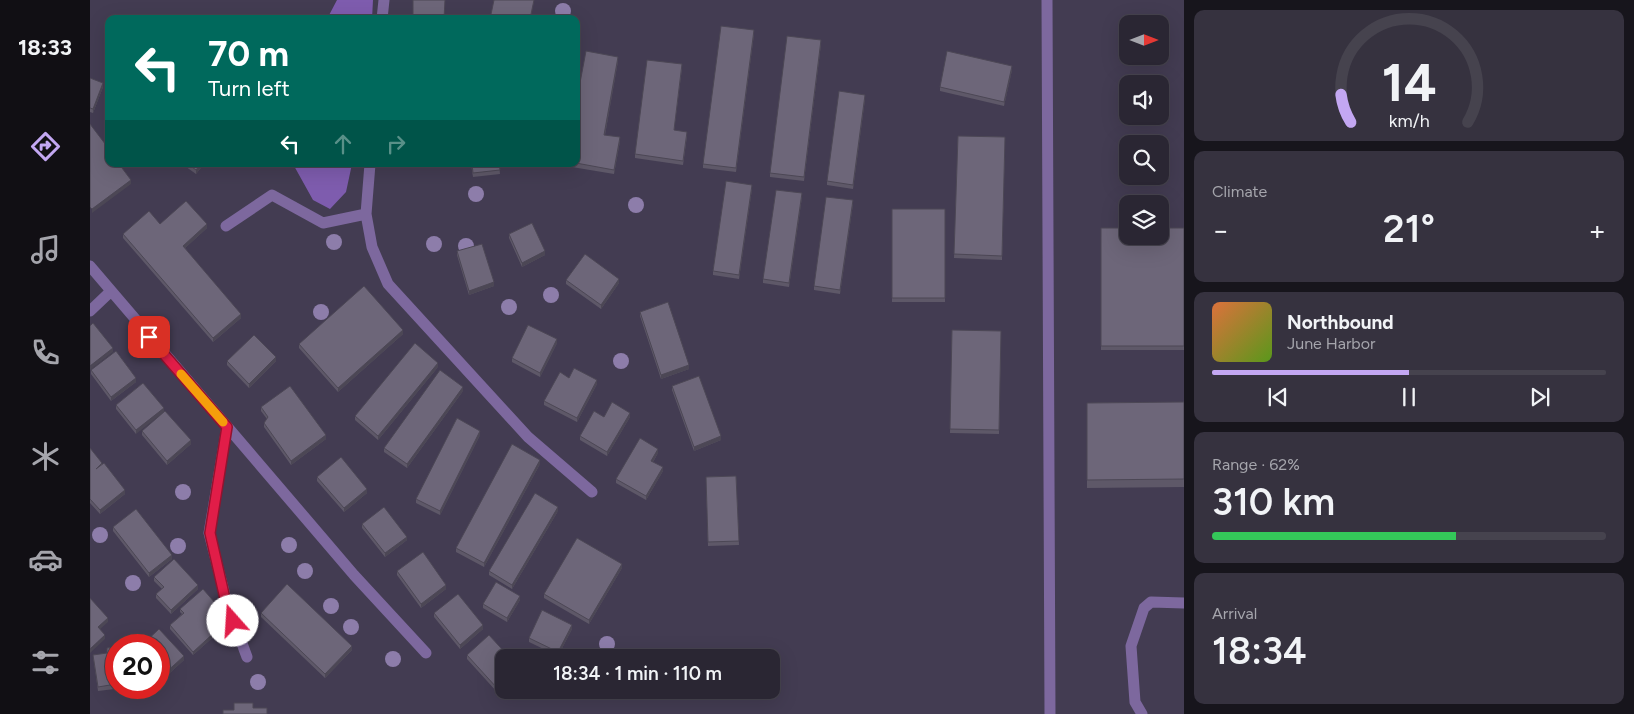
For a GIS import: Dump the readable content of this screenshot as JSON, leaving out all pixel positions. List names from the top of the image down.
{
  "north": "right",
  "page": {
    "tabs": "18:33",
    "turn": ["70 m", "Turn left"],
    "tile": [
      "Climate",
      ["Range · 62%", "310 km"],
      ["Arrival", "18:34"]
    ],
    "heat": ["−", "21°", "+"],
    "song": ["Northbound", "June Harbor"],
    "limit": "20",
    "trip": "18:34 · 1 min · 110 m",
    "gauge": ["14", "km/h"]
  }
}
